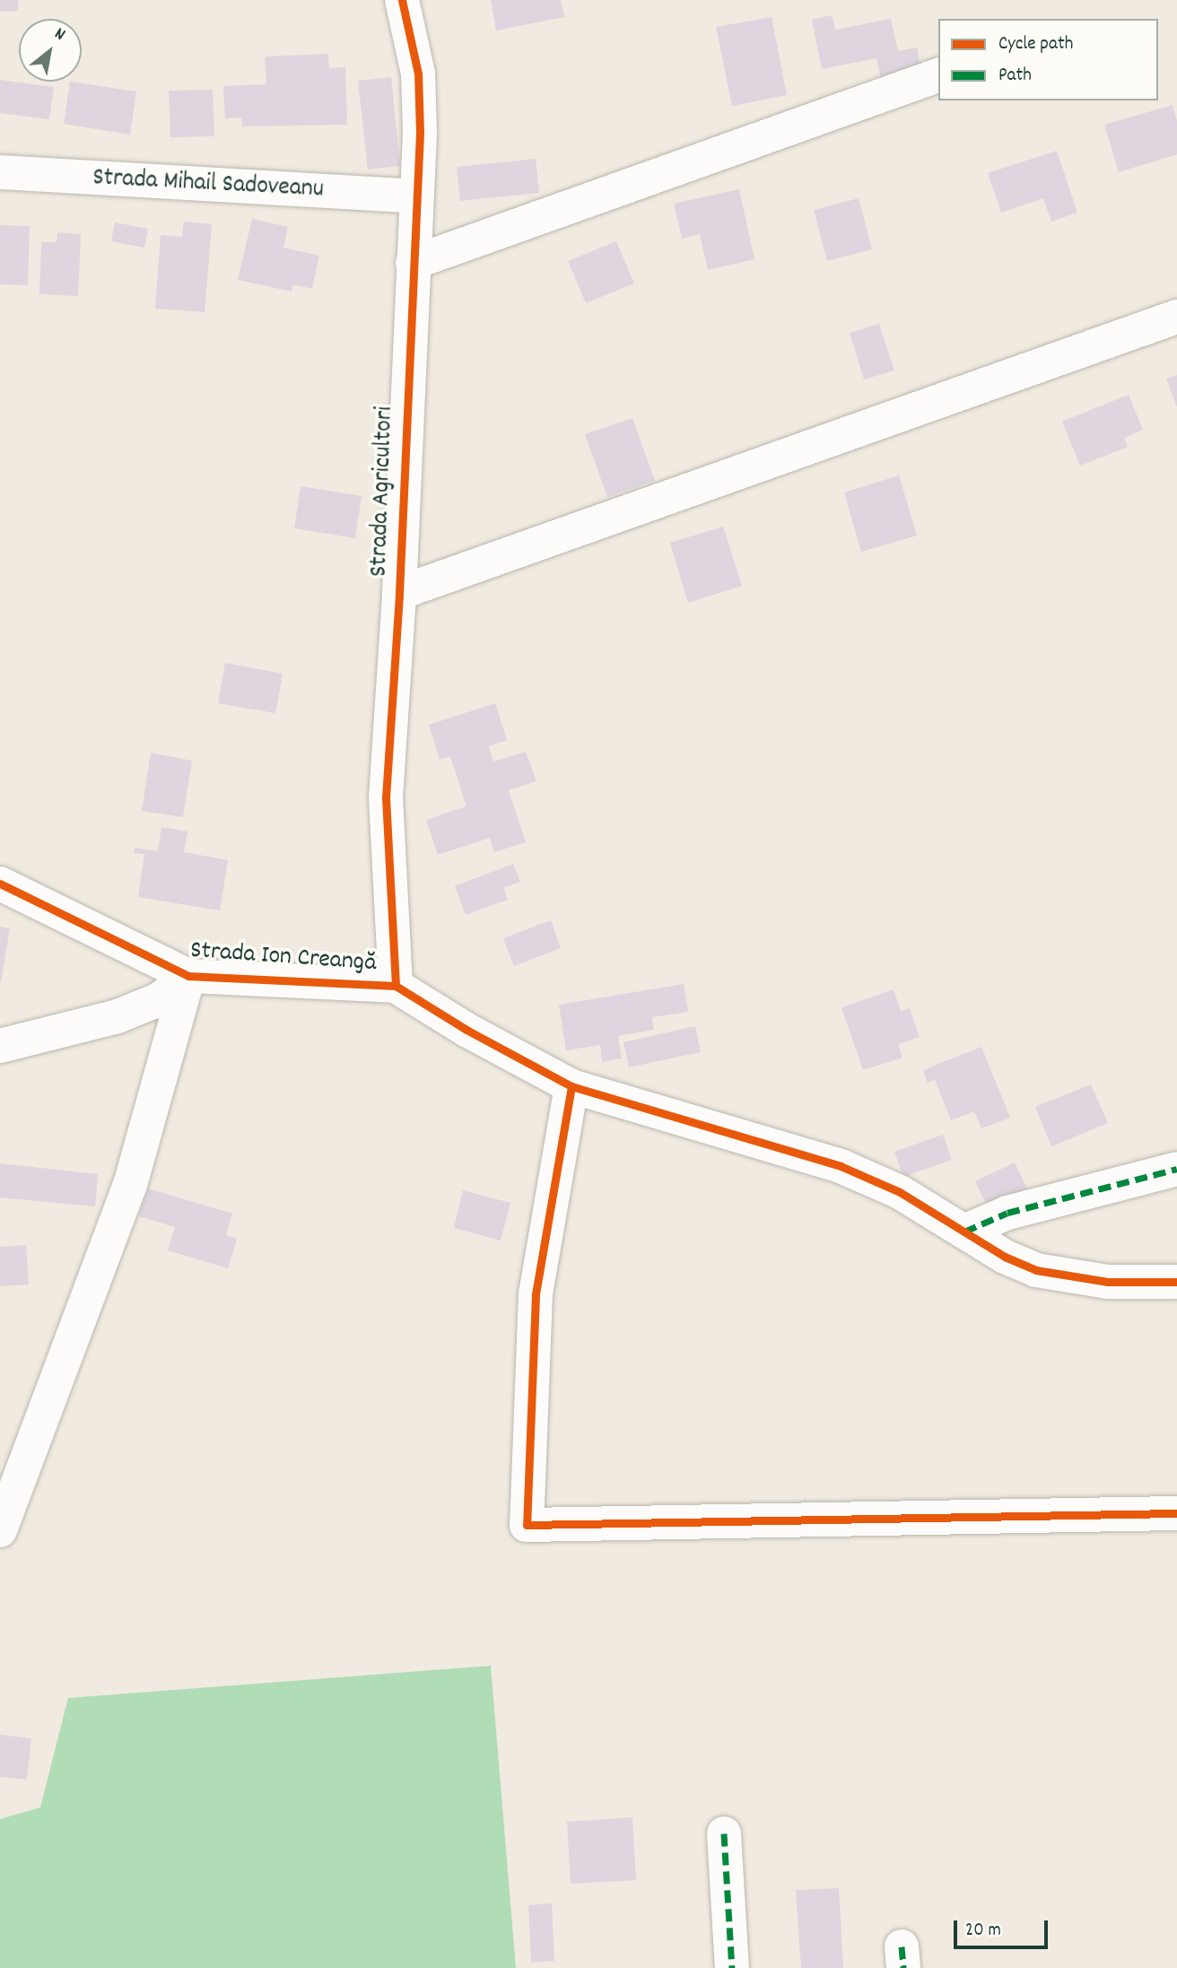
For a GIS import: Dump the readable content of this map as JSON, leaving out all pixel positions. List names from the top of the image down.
{
  "streets": {
    "street": ["Strada Mihail Sadoveanu", "Strada Agricultori", "Strada Ion Creangă"]
  },
  "crossings": [
    ["Strada Mihail Sadoveanu", "Strada Agricultori"],
    ["Strada Agricultori", "Strada Ion Creangă"]
  ],
  "legend": ["Cycle path", "Path"],
  "scale_bar": "20 m",
  "north": "top right"
}
